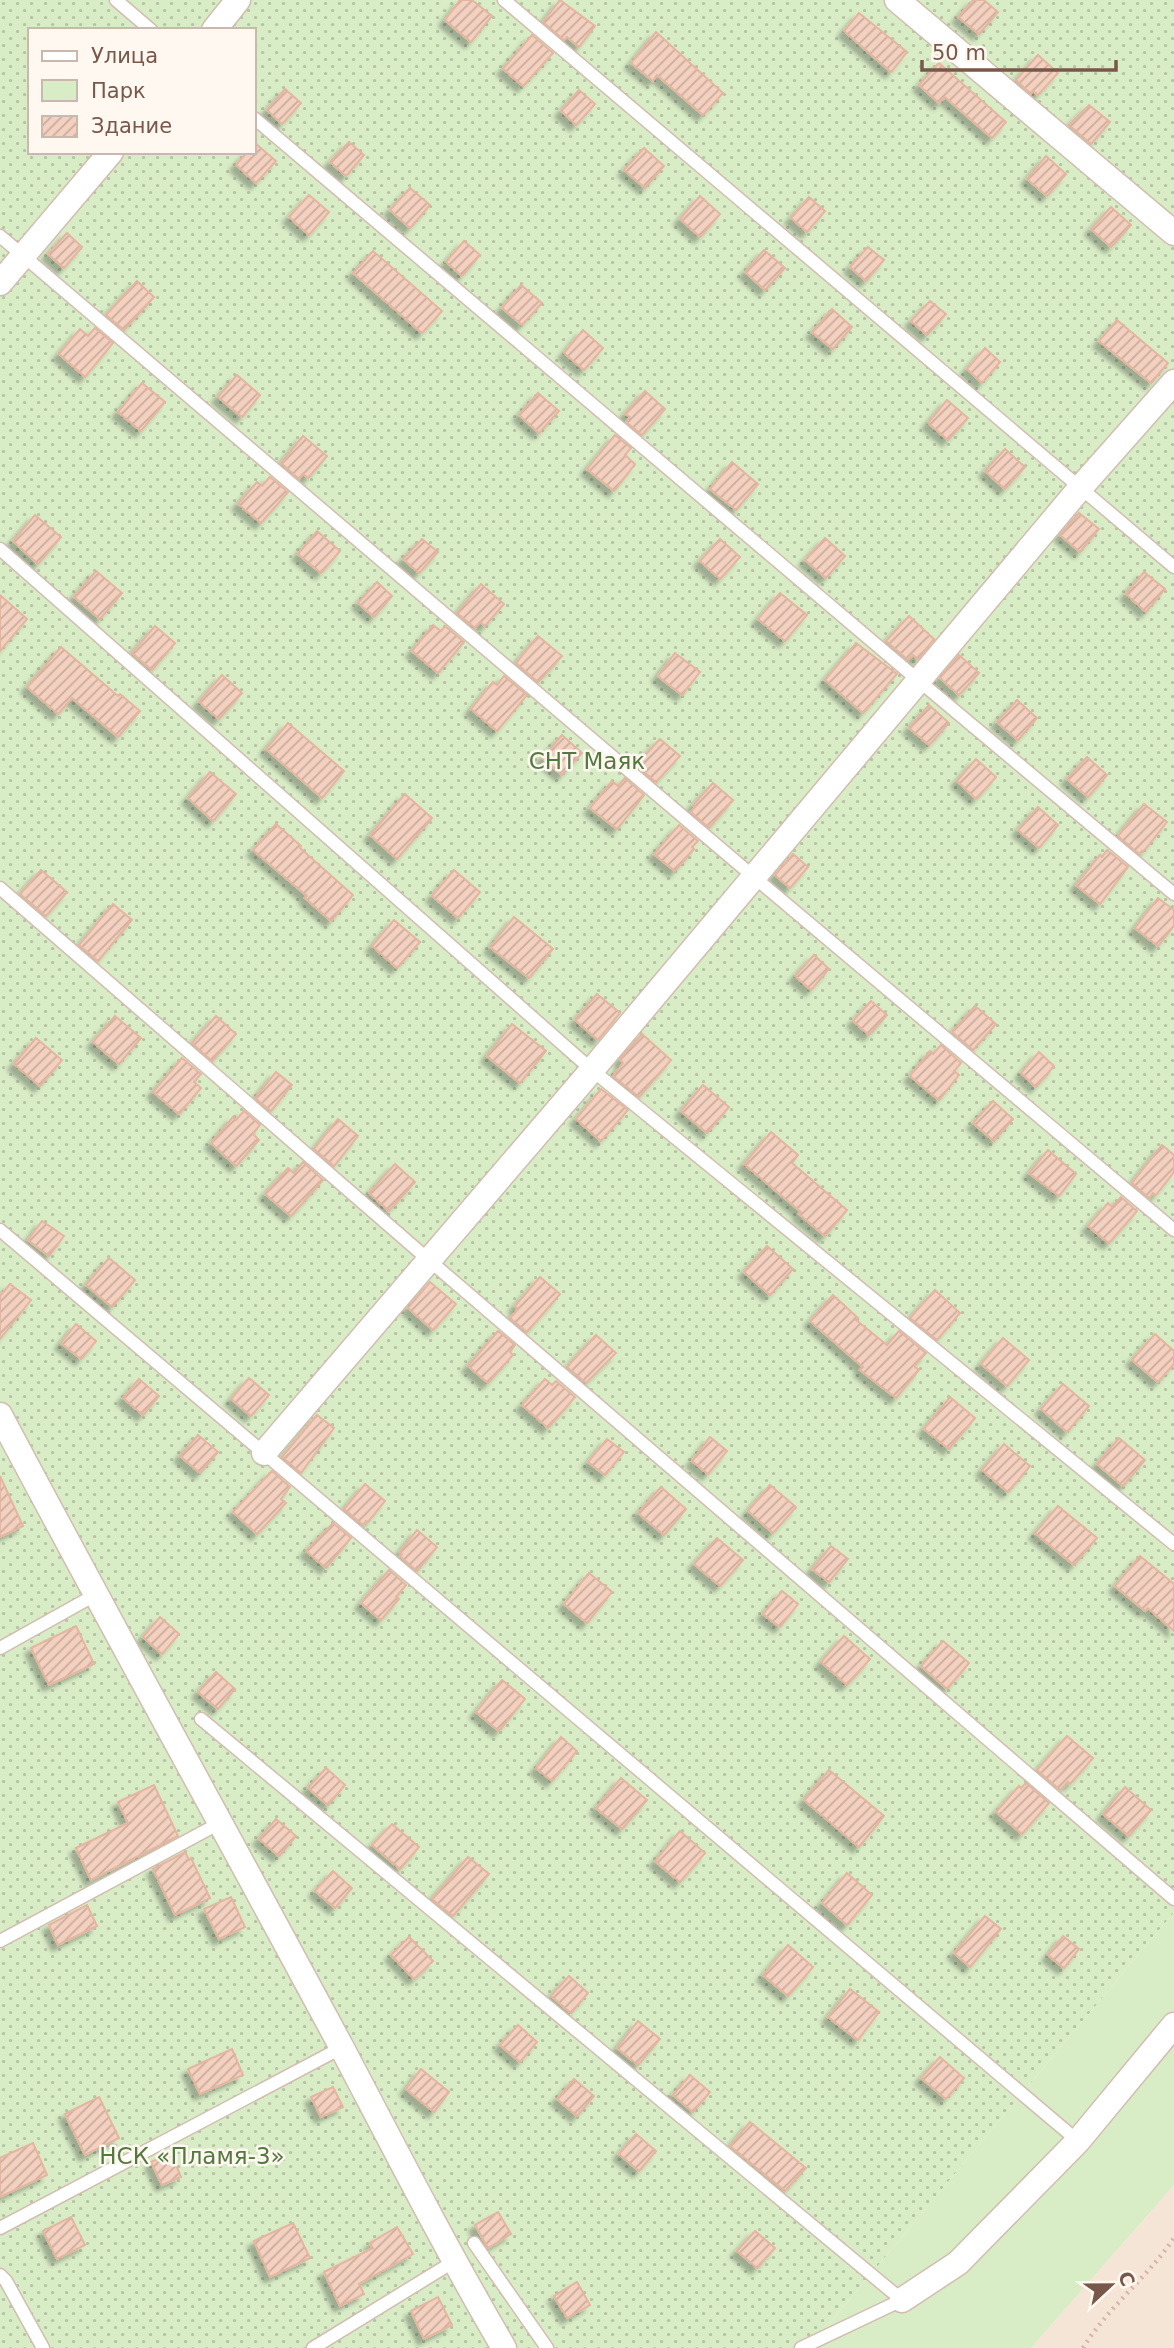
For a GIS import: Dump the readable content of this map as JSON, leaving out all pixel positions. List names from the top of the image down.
{
  "parks": ["СНТ Маяк", "НСК «Пламя-3»"],
  "legend": ["Улица", "Парк", "Здание"],
  "scale_bar": "50 m",
  "north": "right"
}
